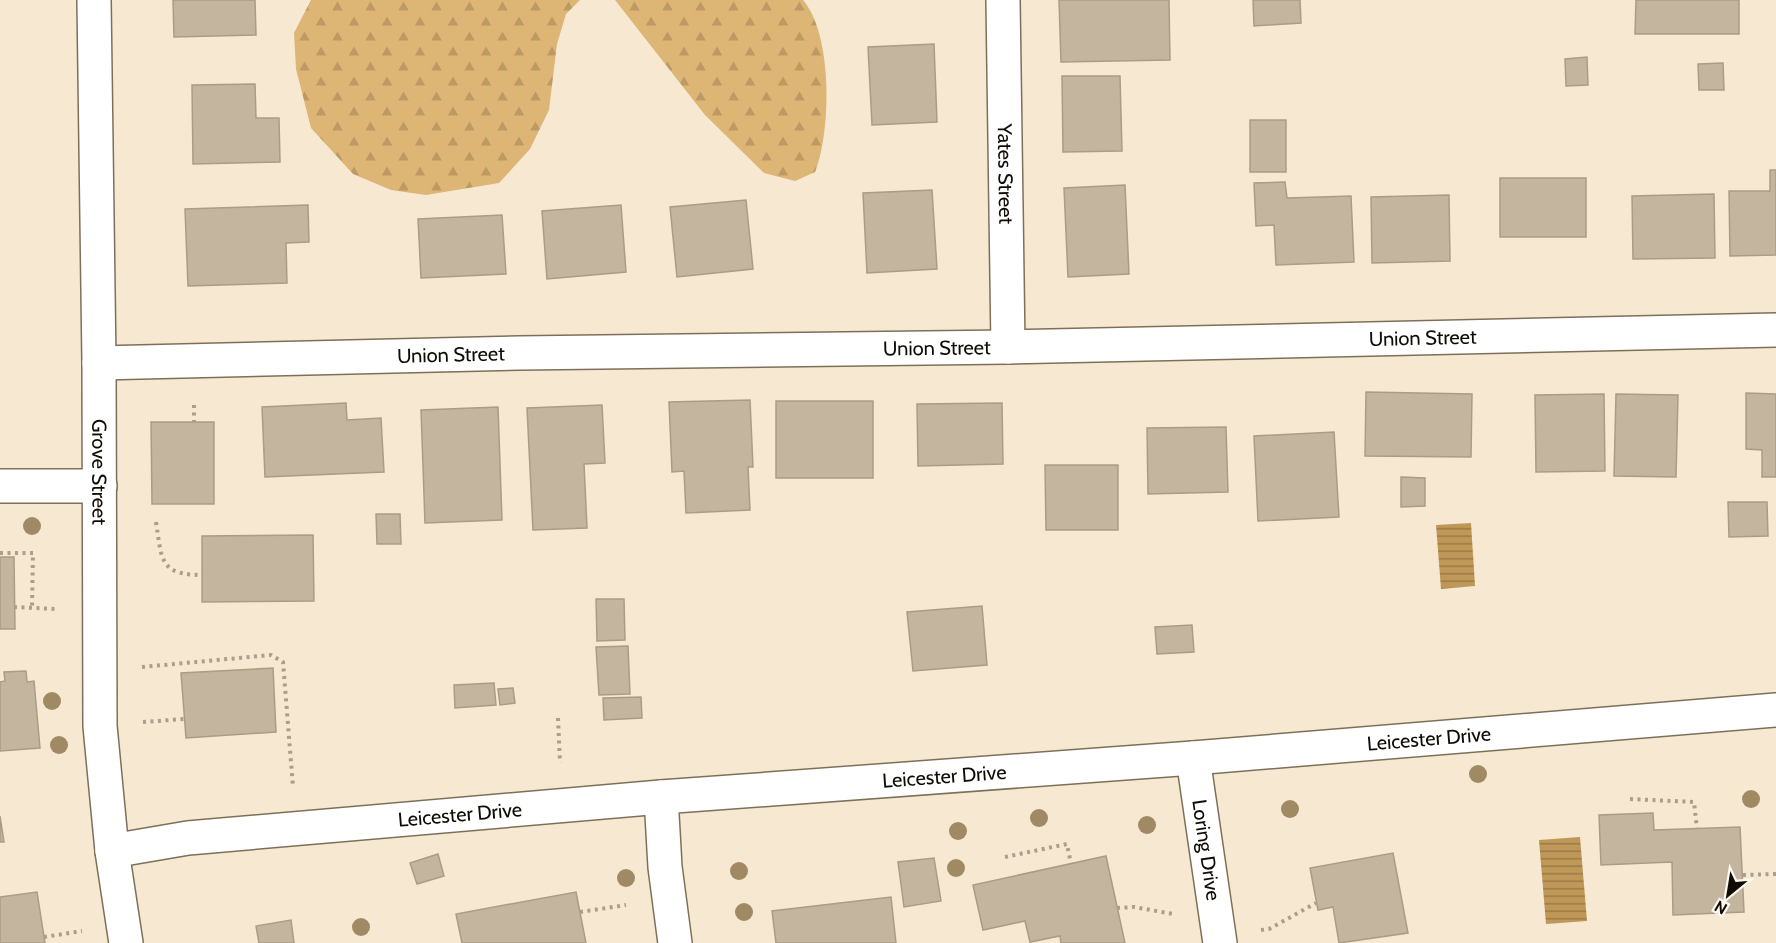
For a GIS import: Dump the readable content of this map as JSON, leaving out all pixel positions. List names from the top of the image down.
{
  "streets": {
    "street": [
      "Yates Street",
      "Union Street",
      "Grove Street",
      "Leicester Drive",
      "Loring Drive"
    ]
  },
  "crossings": [
    ["Yates Street", "Union Street"],
    ["Union Street", "Grove Street"],
    ["Grove Street", "Leicester Drive"],
    ["Leicester Drive", "Loring Drive"]
  ],
  "north": "bottom left"
}
